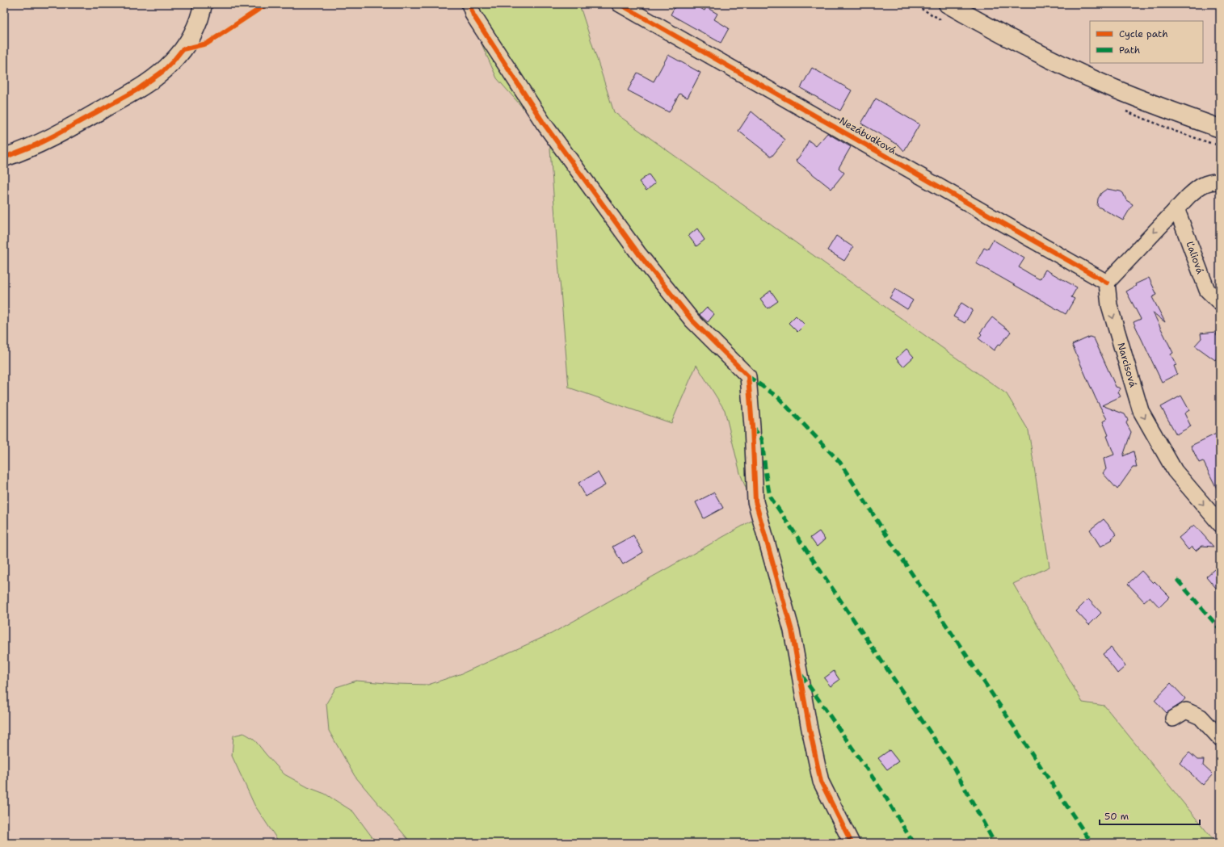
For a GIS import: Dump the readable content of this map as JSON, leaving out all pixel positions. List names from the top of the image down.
{
  "streets": {
    "street": ["Nezábudková", "Ľaliová", "Narcisová"]
  },
  "crossings": [
    ["Nezábudková", "Narcisová"]
  ],
  "one_way": ["Narcisová"],
  "legend": ["Cycle path", "Path"],
  "scale_bar": "50 m"
}
